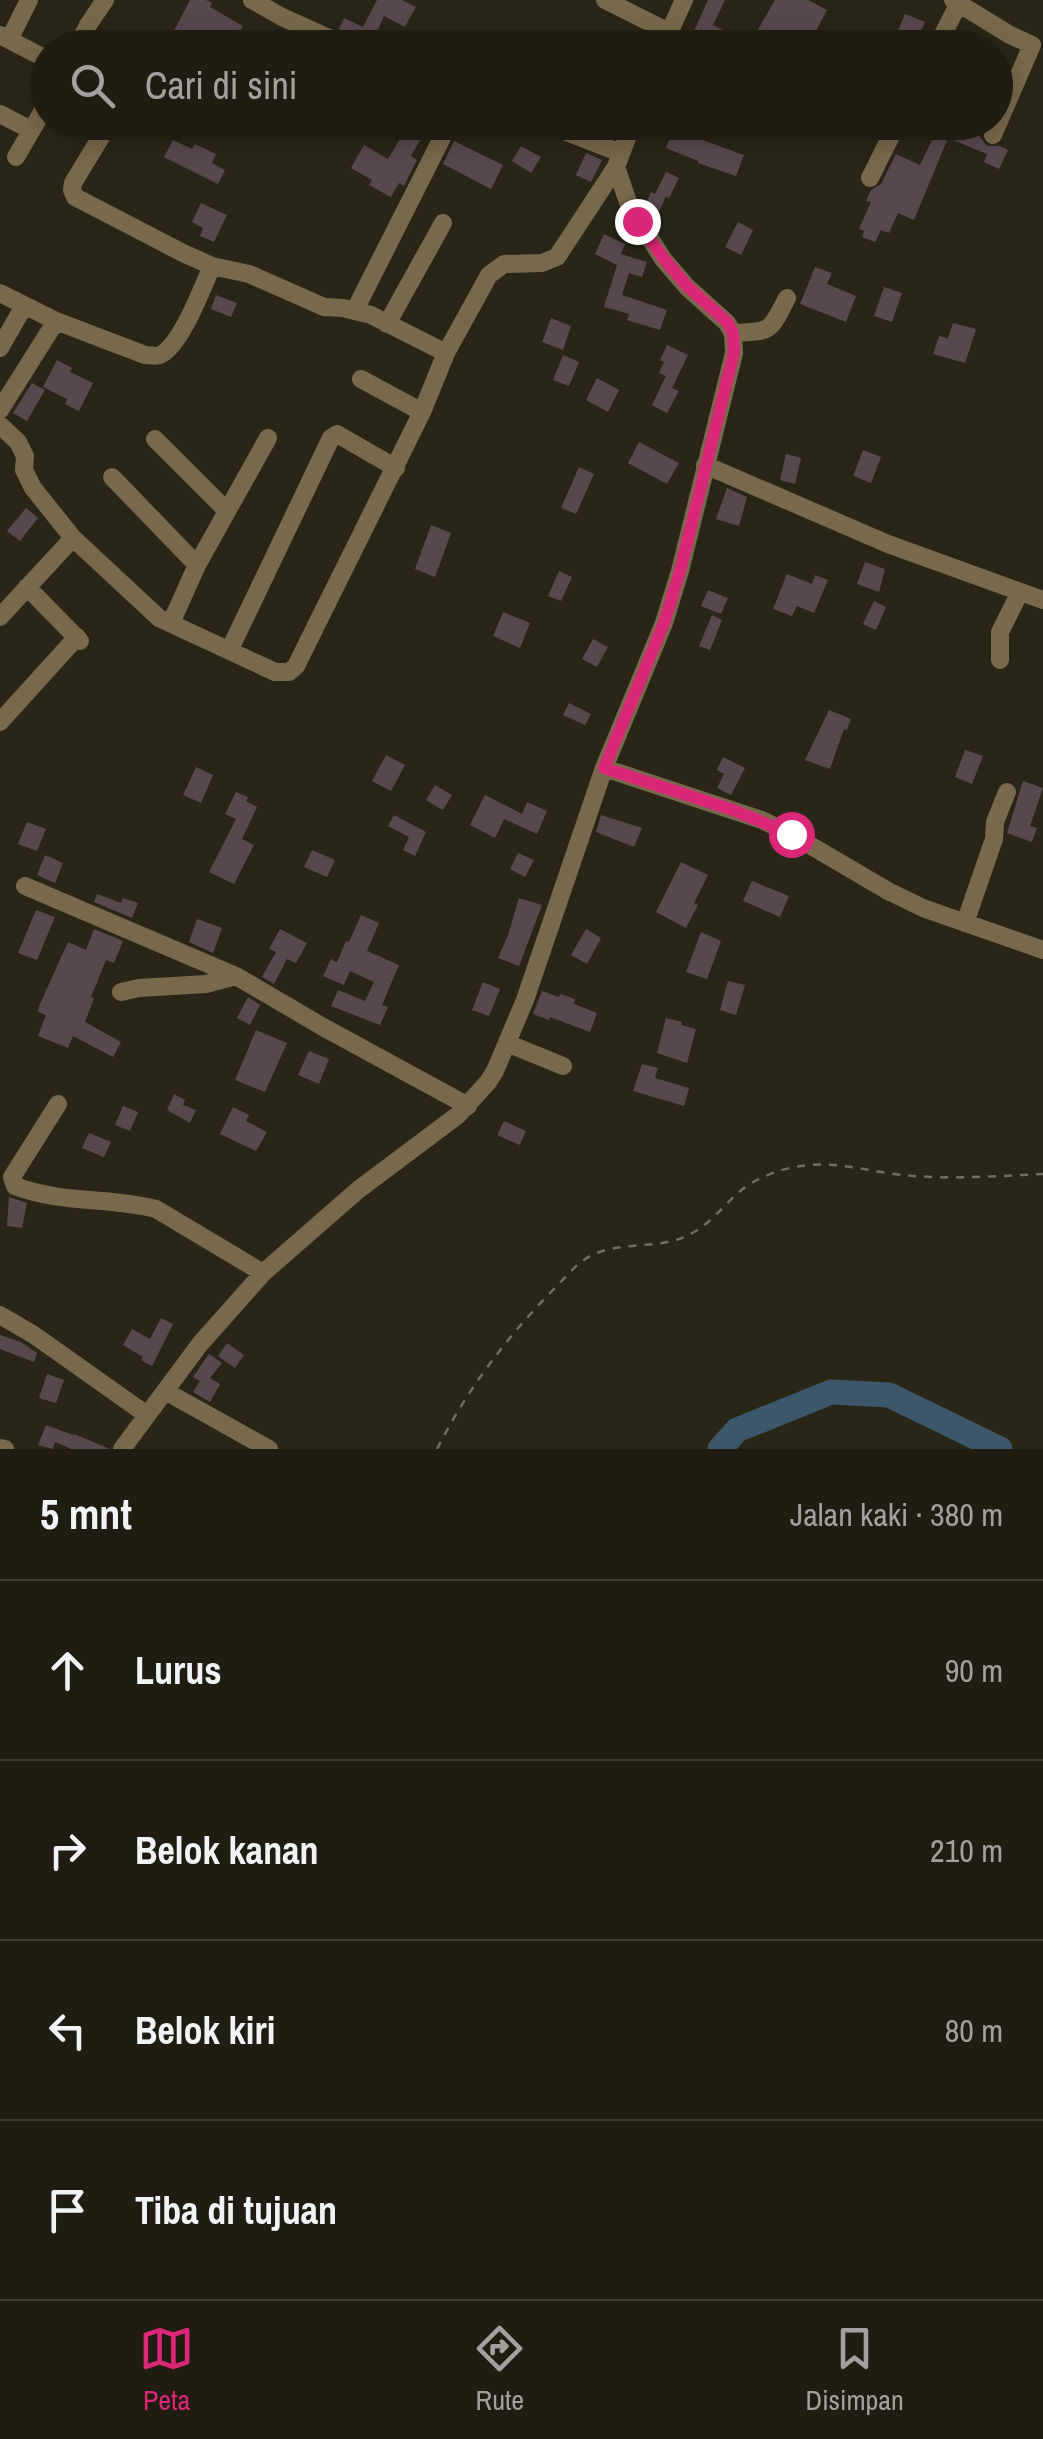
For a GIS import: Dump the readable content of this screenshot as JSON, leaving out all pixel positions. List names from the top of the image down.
{
  "page": {
    "search": "Cari di sini",
    "heading": ["5 mnt", "Jalan kaki · 380 m"],
    "list": [
      ["Lurus", "90 m"],
      ["Belok kanan", "210 m"],
      ["Belok kiri", "80 m"],
      "Tiba di tujuan"
    ],
    "nav": ["Peta", "Rute", "Disimpan"]
  }
}
